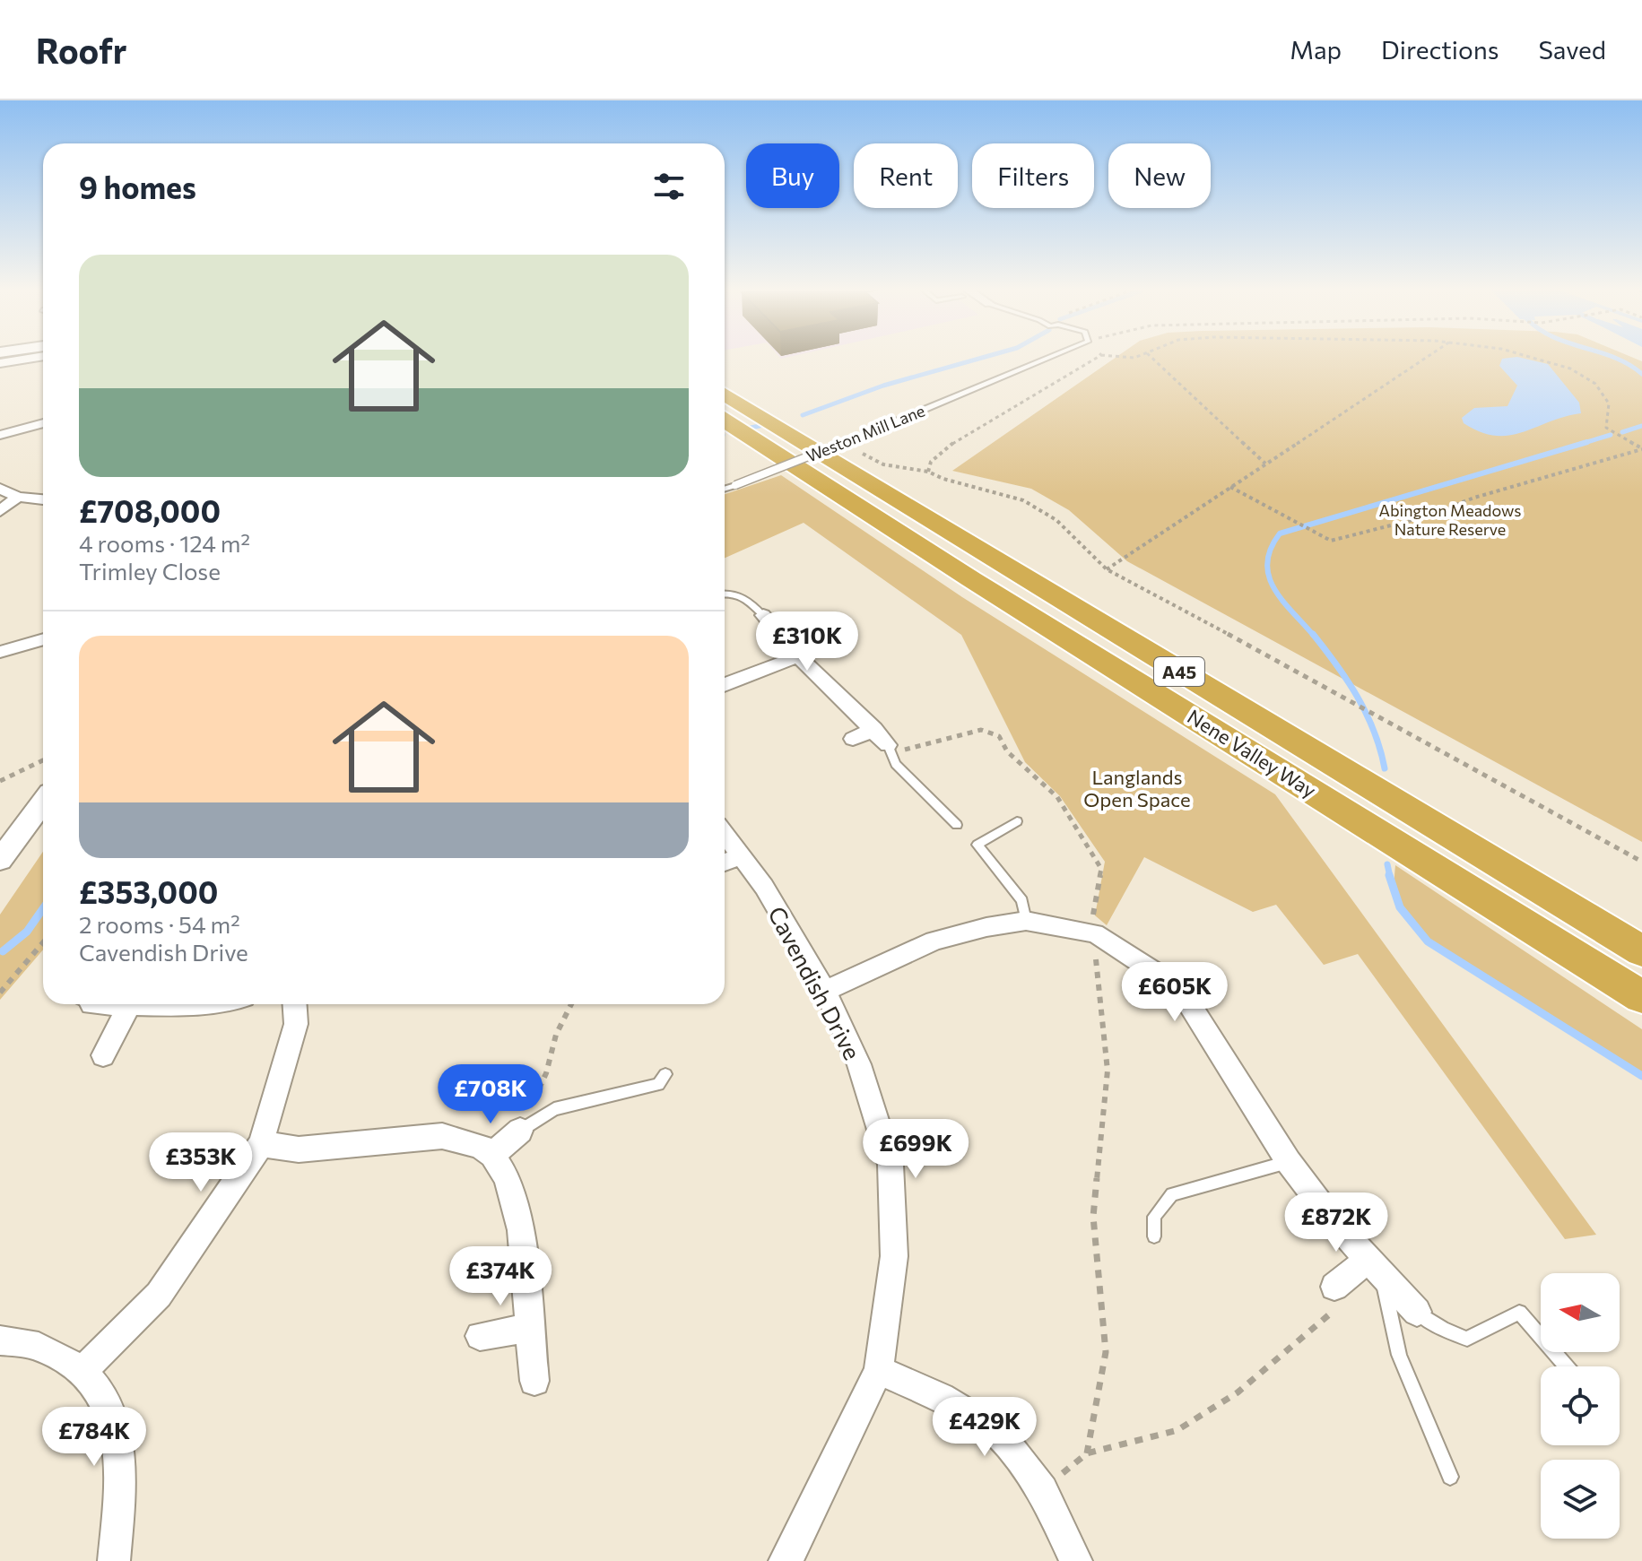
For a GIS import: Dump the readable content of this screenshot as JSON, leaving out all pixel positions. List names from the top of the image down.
{
  "streets": {
    "highway": ["A45", "Nene Valley Way"],
    "street": ["Cavendish Drive"],
    "lane": ["Weston Mill Lane"]
  },
  "parks": ["Abington Meadows Nature Reserve", "Langlands Open Space"],
  "north": "left",
  "page": {
    "header": "Roofr",
    "nav": ["Map", "Directions", "Saved"],
    "chip": [
      "Buy",
      "Rent",
      "Filters",
      "New"
    ],
    "heading": "9 homes",
    "list": [
      {
        "name": "£708,000",
        "note": "4 rooms · 124 m² · Trimley Close"
      },
      {
        "name": "£353,000",
        "note": "2 rooms · 54 m² · Cavendish Drive"
      }
    ],
    "price": [
      "£310K",
      "£605K",
      "£708K",
      "£699K",
      "£353K",
      "£872K",
      "£374K",
      "£429K",
      "£784K"
    ]
  }
}
